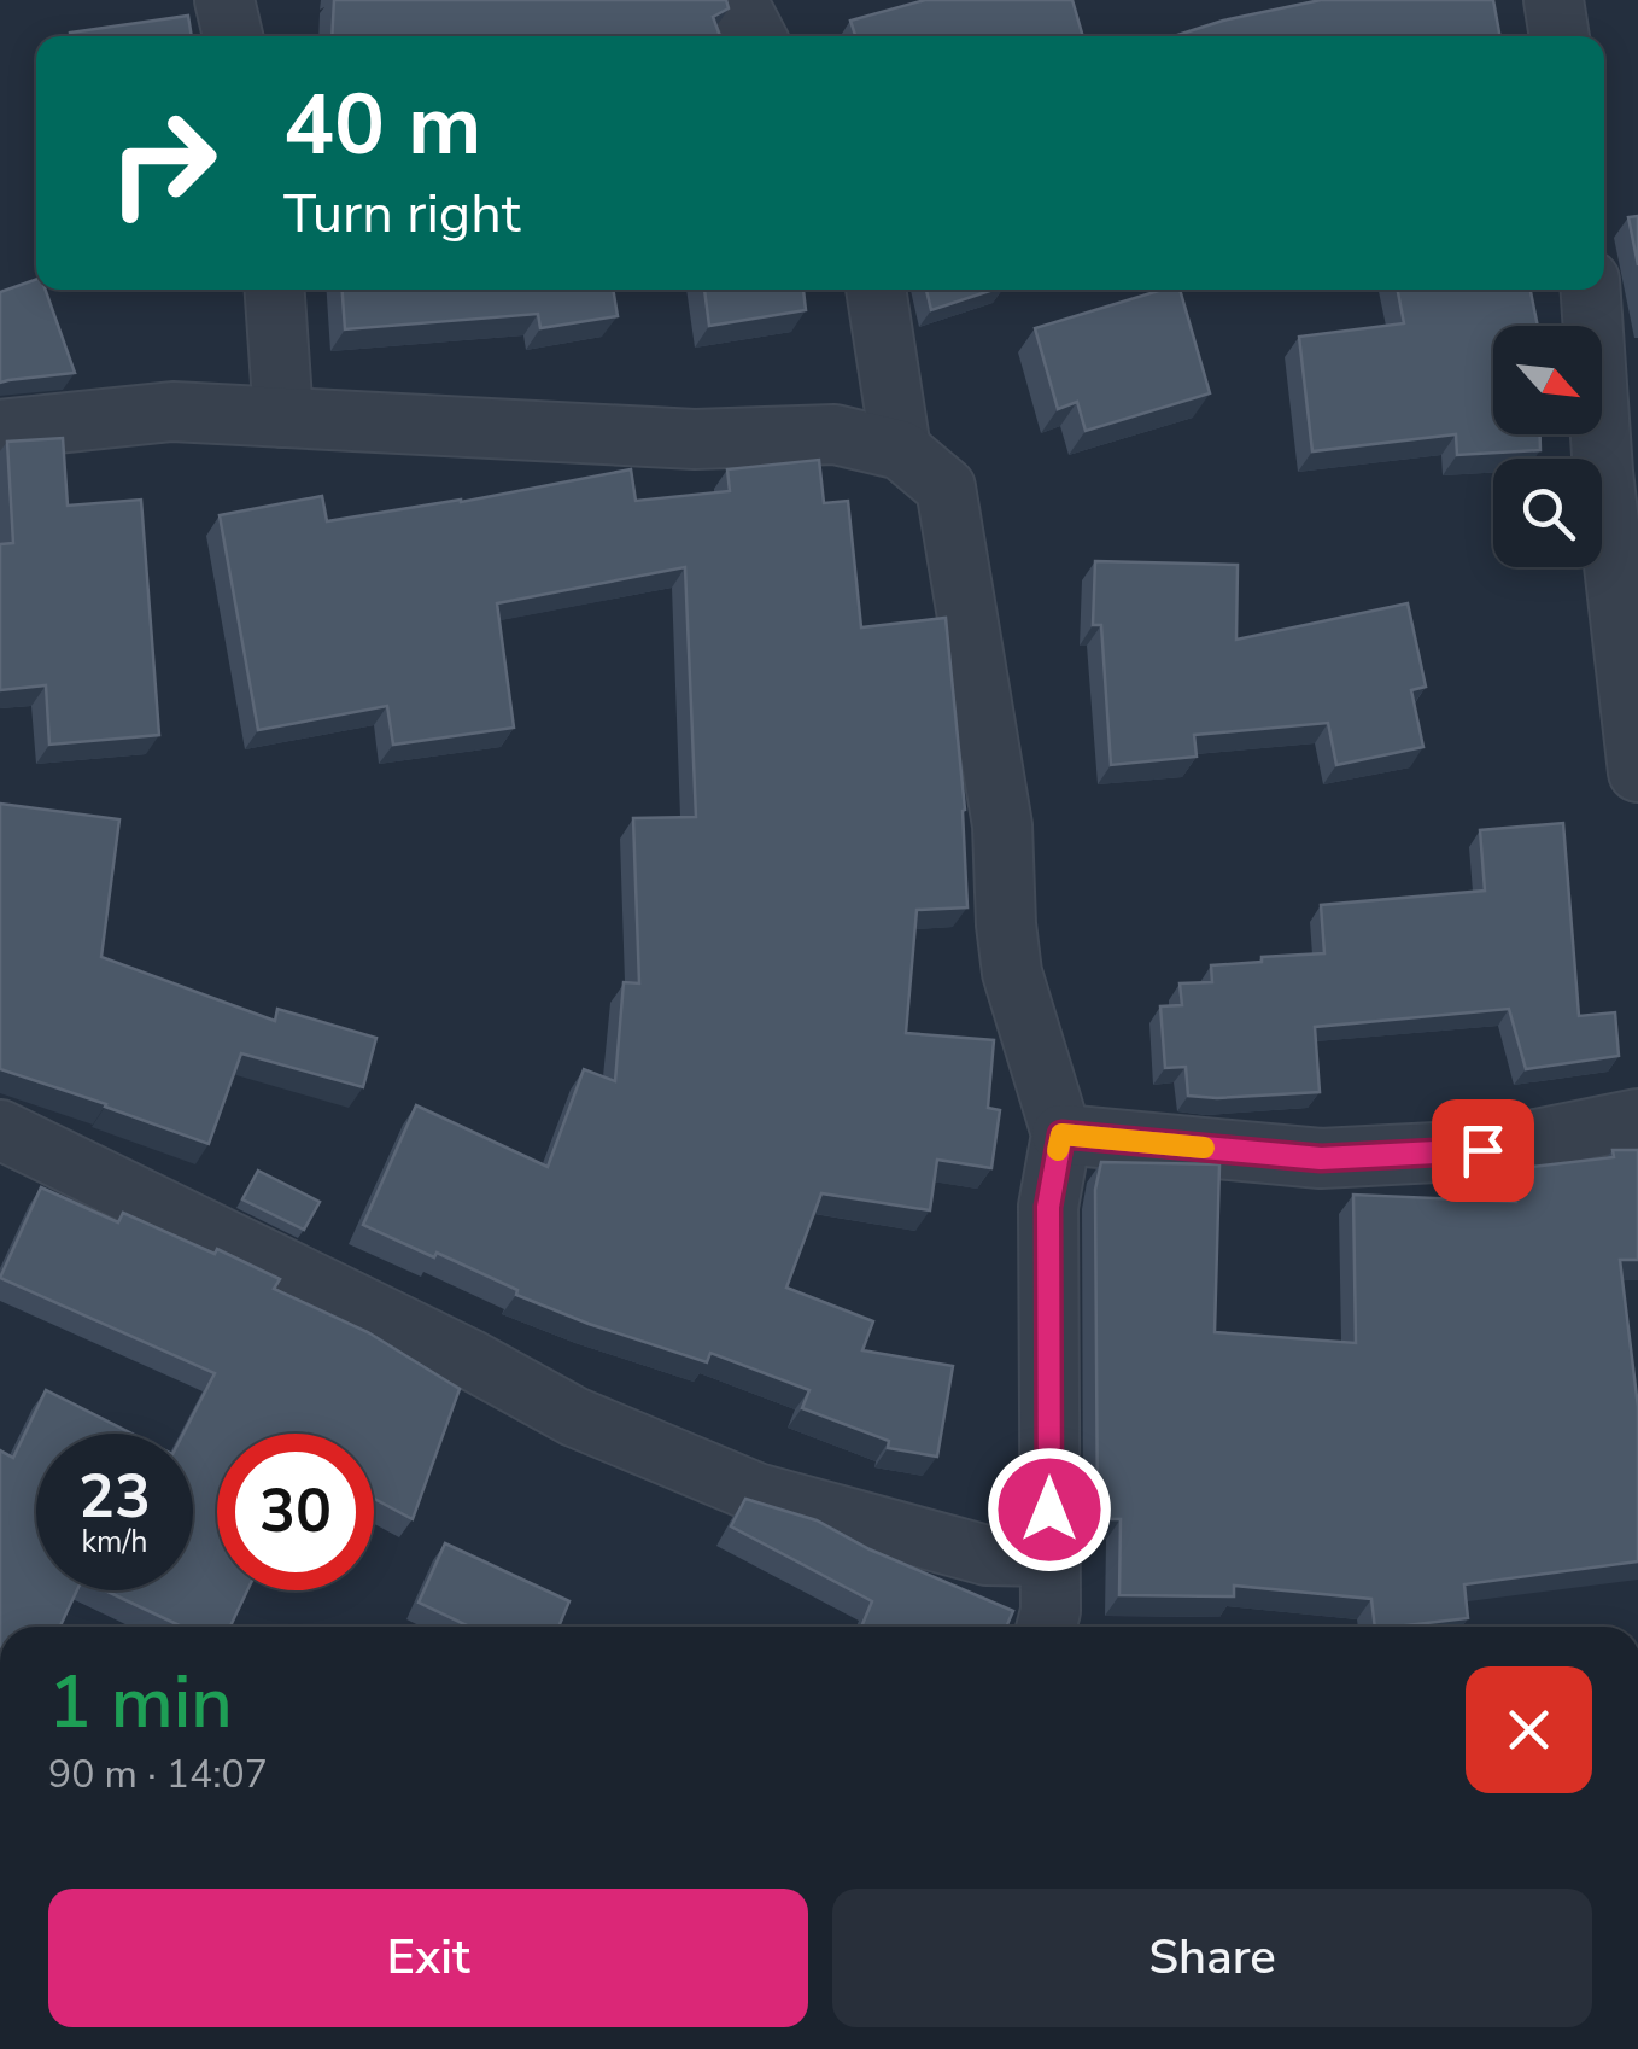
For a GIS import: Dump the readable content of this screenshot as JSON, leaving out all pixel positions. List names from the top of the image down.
{
  "north": "bottom right",
  "page": {
    "turn": ["40 m", "Turn right"],
    "speed": "23 km/h",
    "limit": "30",
    "heading": ["1 min", "90 m · 14:07"],
    "buttons": ["Exit", "Share"]
  }
}
